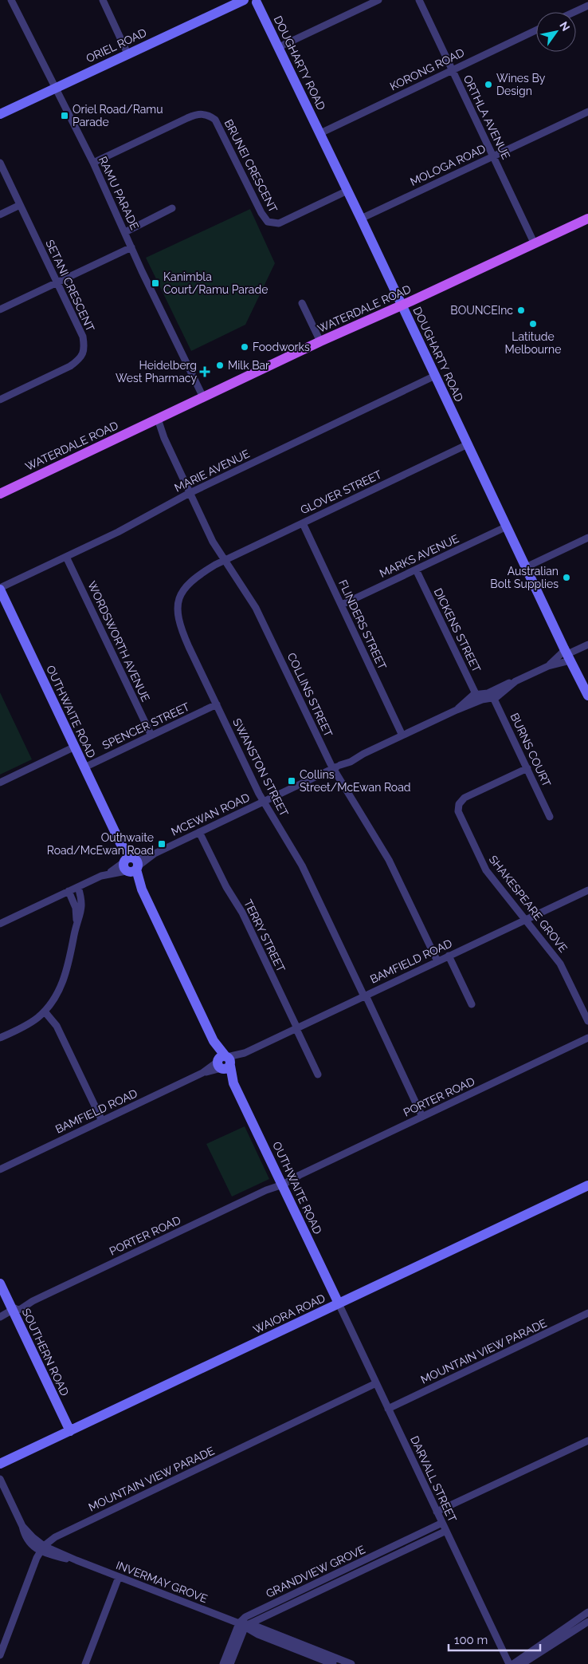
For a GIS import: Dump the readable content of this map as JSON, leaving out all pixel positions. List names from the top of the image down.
{
  "streets": {
    "main road": ["WATERDALE ROAD"],
    "street": [
      "ORIEL ROAD",
      "DOUGHARTY ROAD",
      "KORONG ROAD",
      "ORTHLA AVENUE",
      "MOLOGA ROAD",
      "BRUNEI CRESCENT",
      "RAMU PARADE",
      "SETANI CRESCENT",
      "MARIE AVENUE",
      "GLOVER STREET",
      "MARKS AVENUE",
      "FLINDERS STREET",
      "DICKENS STREET",
      "WORDSWORTH AVENUE",
      "COLLINS STREET",
      "OUTHWAITE ROAD",
      "SPENCER STREET",
      "BURNS COURT",
      "SWANSTON STREET",
      "MCEWAN ROAD",
      "SHAKESPEARE GROVE",
      "TERRY STREET",
      "BAMFIELD ROAD",
      "PORTER ROAD",
      "WAIORA ROAD",
      "MOUNTAIN VIEW PARADE",
      "SOUTHERN ROAD",
      "DARVALL STREET",
      "GRANDVIEW GROVE",
      "INVERMAY GROVE"
    ]
  },
  "crossings": [
    ["ORIEL ROAD", "RAMU PARADE"],
    ["DOUGHARTY ROAD", "KORONG ROAD"],
    ["DOUGHARTY ROAD", "MOLOGA ROAD"],
    ["DOUGHARTY ROAD", "BRUNEI CRESCENT"],
    ["DOUGHARTY ROAD", "WATERDALE ROAD"],
    ["DOUGHARTY ROAD", "MARIE AVENUE"],
    ["DOUGHARTY ROAD", "GLOVER STREET"],
    ["DOUGHARTY ROAD", "MARKS AVENUE"],
    ["DOUGHARTY ROAD", "MCEWAN ROAD"],
    ["KORONG ROAD", "ORTHLA AVENUE"],
    ["ORTHLA AVENUE", "MOLOGA ROAD"],
    ["ORTHLA AVENUE", "WATERDALE ROAD"],
    ["BRUNEI CRESCENT", "RAMU PARADE"],
    ["RAMU PARADE", "WATERDALE ROAD"],
    ["WATERDALE ROAD", "COLLINS STREET"],
    ["MARIE AVENUE", "WORDSWORTH AVENUE"],
    ["MARIE AVENUE", "COLLINS STREET"],
    ["MARIE AVENUE", "OUTHWAITE ROAD"],
    ["GLOVER STREET", "FLINDERS STREET"],
    ["GLOVER STREET", "COLLINS STREET"],
    ["GLOVER STREET", "SWANSTON STREET"],
    ["MARKS AVENUE", "FLINDERS STREET"],
    ["MARKS AVENUE", "DICKENS STREET"],
    ["FLINDERS STREET", "MCEWAN ROAD"],
    ["DICKENS STREET", "MCEWAN ROAD"],
    ["WORDSWORTH AVENUE", "SPENCER STREET"],
    ["COLLINS STREET", "SWANSTON STREET"],
    ["COLLINS STREET", "MCEWAN ROAD"],
    ["COLLINS STREET", "BAMFIELD ROAD"],
    ["OUTHWAITE ROAD", "SPENCER STREET"],
    ["OUTHWAITE ROAD", "MCEWAN ROAD"],
    ["OUTHWAITE ROAD", "BAMFIELD ROAD"],
    ["OUTHWAITE ROAD", "PORTER ROAD"],
    ["OUTHWAITE ROAD", "WAIORA ROAD"],
    ["OUTHWAITE ROAD", "DARVALL STREET"],
    ["SPENCER STREET", "SWANSTON STREET"],
    ["BURNS COURT", "MCEWAN ROAD"],
    ["BURNS COURT", "SHAKESPEARE GROVE"],
    ["SWANSTON STREET", "MCEWAN ROAD"],
    ["SWANSTON STREET", "BAMFIELD ROAD"],
    ["SWANSTON STREET", "PORTER ROAD"],
    ["MCEWAN ROAD", "TERRY STREET"],
    ["SHAKESPEARE GROVE", "BAMFIELD ROAD"],
    ["TERRY STREET", "BAMFIELD ROAD"],
    ["PORTER ROAD", "SOUTHERN ROAD"],
    ["WAIORA ROAD", "SOUTHERN ROAD"],
    ["WAIORA ROAD", "DARVALL STREET"],
    ["MOUNTAIN VIEW PARADE", "DARVALL STREET"],
    ["MOUNTAIN VIEW PARADE", "INVERMAY GROVE"],
    ["DARVALL STREET", "GRANDVIEW GROVE"],
    ["GRANDVIEW GROVE", "INVERMAY GROVE"]
  ],
  "places": {
    "other": [
      "Wines By Design",
      "BOUNCEInc",
      "Latitude Melbourne",
      "Foodworks",
      "Milk Bar",
      "Australian Bolt Supplies"
    ],
    "transit": [
      "Oriel Road/Ramu Parade",
      "Kanimbla Court/Ramu Parade",
      "Collins Street/McEwan Road",
      "Outhwaite Road/McEwan Road"
    ],
    "health": ["Heidelberg West Pharmacy"]
  },
  "scale_bar": "100 m",
  "north": "top right"
}
